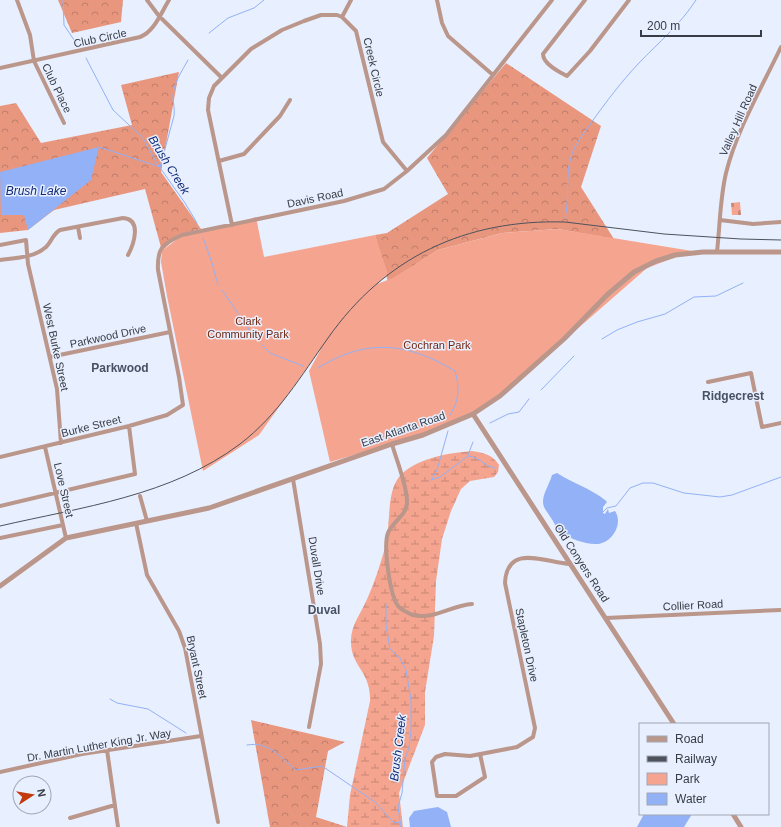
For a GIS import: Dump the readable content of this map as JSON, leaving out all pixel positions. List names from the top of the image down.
{
  "streets": {
    "street": [
      "Club Circle",
      "Creek Circle",
      "Club Place",
      "Valley Hill Road",
      "Davis Road",
      "Parkwood Drive",
      "West Burke Street",
      "Burke Street",
      "East Atlanta Road",
      "Love Street",
      "Old Conyers Road",
      "Duvall Drive",
      "Collier Road",
      "Stapleton Drive",
      "Bryant Street",
      "Dr. Martin Luther King Jr. Way"
    ]
  },
  "crossings": [
    ["Club Circle", "Club Place"],
    ["Creek Circle", "Davis Road"],
    ["Valley Hill Road", "East Atlanta Road"],
    ["Davis Road", "Parkwood Drive"],
    ["Davis Road", "Burke Street"],
    ["Parkwood Drive", "West Burke Street"],
    ["West Burke Street", "Burke Street"],
    ["Burke Street", "Love Street"],
    ["East Atlanta Road", "Love Street"],
    ["East Atlanta Road", "Old Conyers Road"],
    ["East Atlanta Road", "Duvall Drive"],
    ["East Atlanta Road", "Bryant Street"],
    ["Old Conyers Road", "Collier Road"],
    ["Old Conyers Road", "Stapleton Drive"],
    ["Bryant Street", "Dr. Martin Luther King Jr. Way"]
  ],
  "districts": ["Parkwood", "Ridgecrest", "Duval"],
  "water": ["Brush Creek", "Brush Lake"],
  "parks": ["Clark Community Park", "Cochran Park"],
  "legend": [
    "Road",
    "Railway",
    "Park",
    "Water"
  ],
  "scale_bar": "200 m",
  "north": "right"
}
